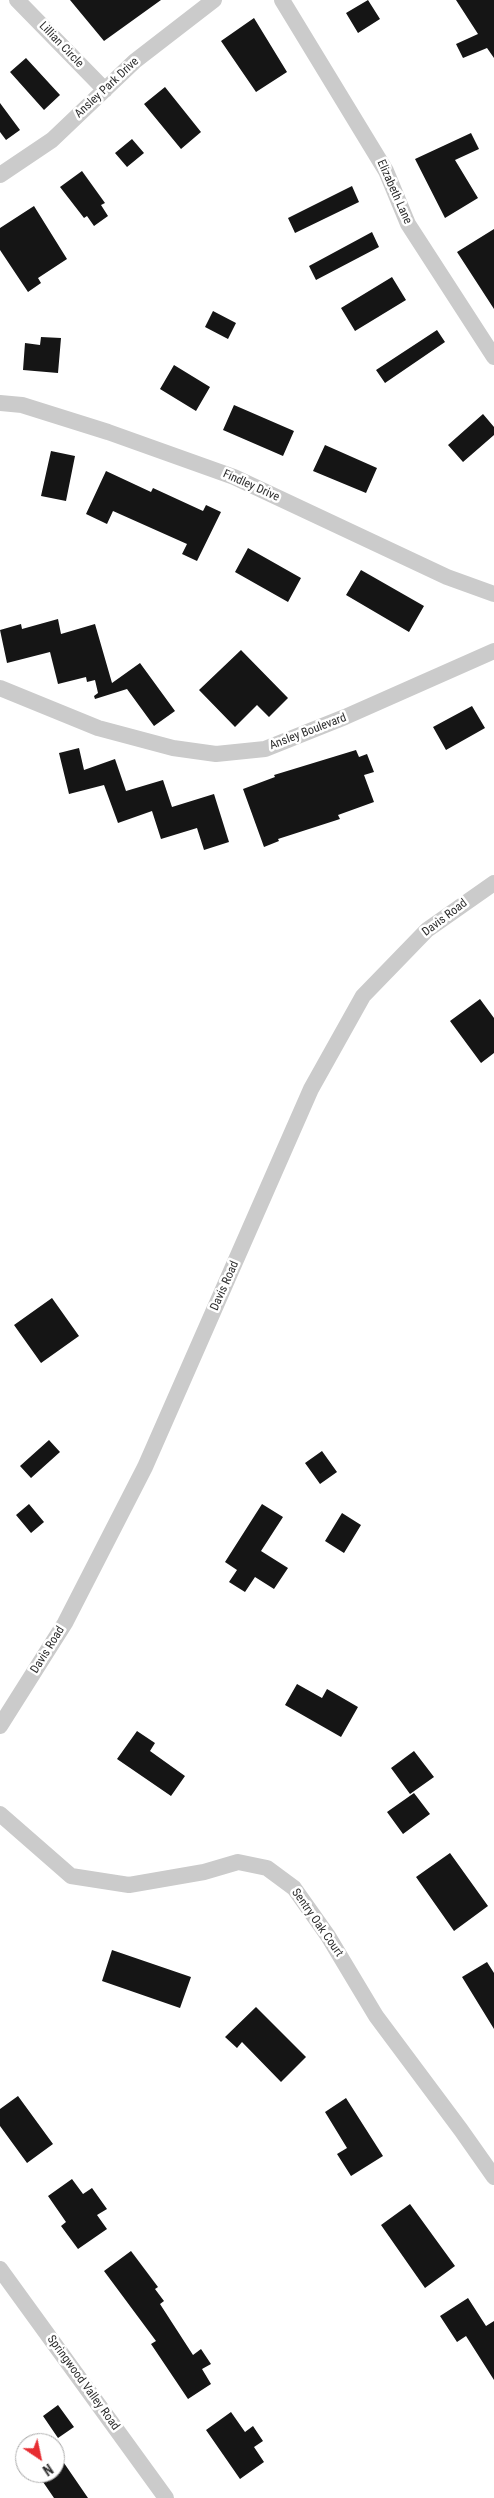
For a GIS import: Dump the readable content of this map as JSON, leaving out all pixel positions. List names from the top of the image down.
{
  "streets": {
    "street": [
      "Lillian Circle",
      "Ansley Park Drive",
      "Elizabeth Lane",
      "Findley Drive",
      "Ansley Boulevard",
      "Davis Road",
      "Sentry Oak Court",
      "Springwood Valley Road"
    ]
  },
  "crossings": [
    ["Lillian Circle", "Ansley Park Drive"]
  ],
  "north": "bottom right"
}
